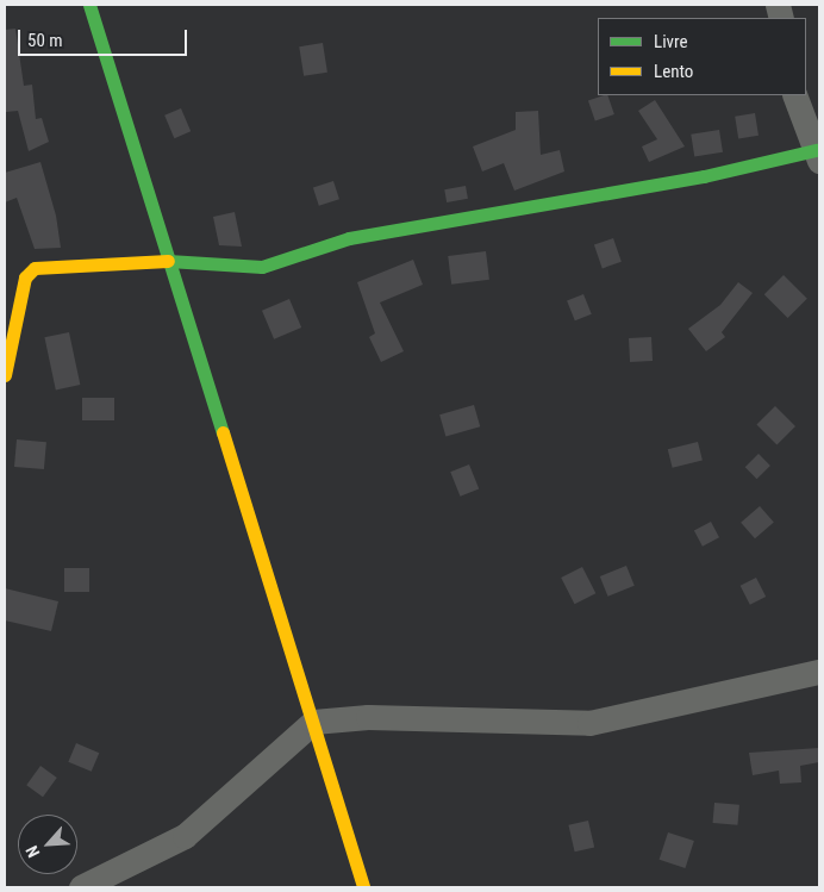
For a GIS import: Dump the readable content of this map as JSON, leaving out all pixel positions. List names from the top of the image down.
{
  "legend": ["Livre", "Lento"],
  "scale_bar": "50 m",
  "north": "bottom left"
}
